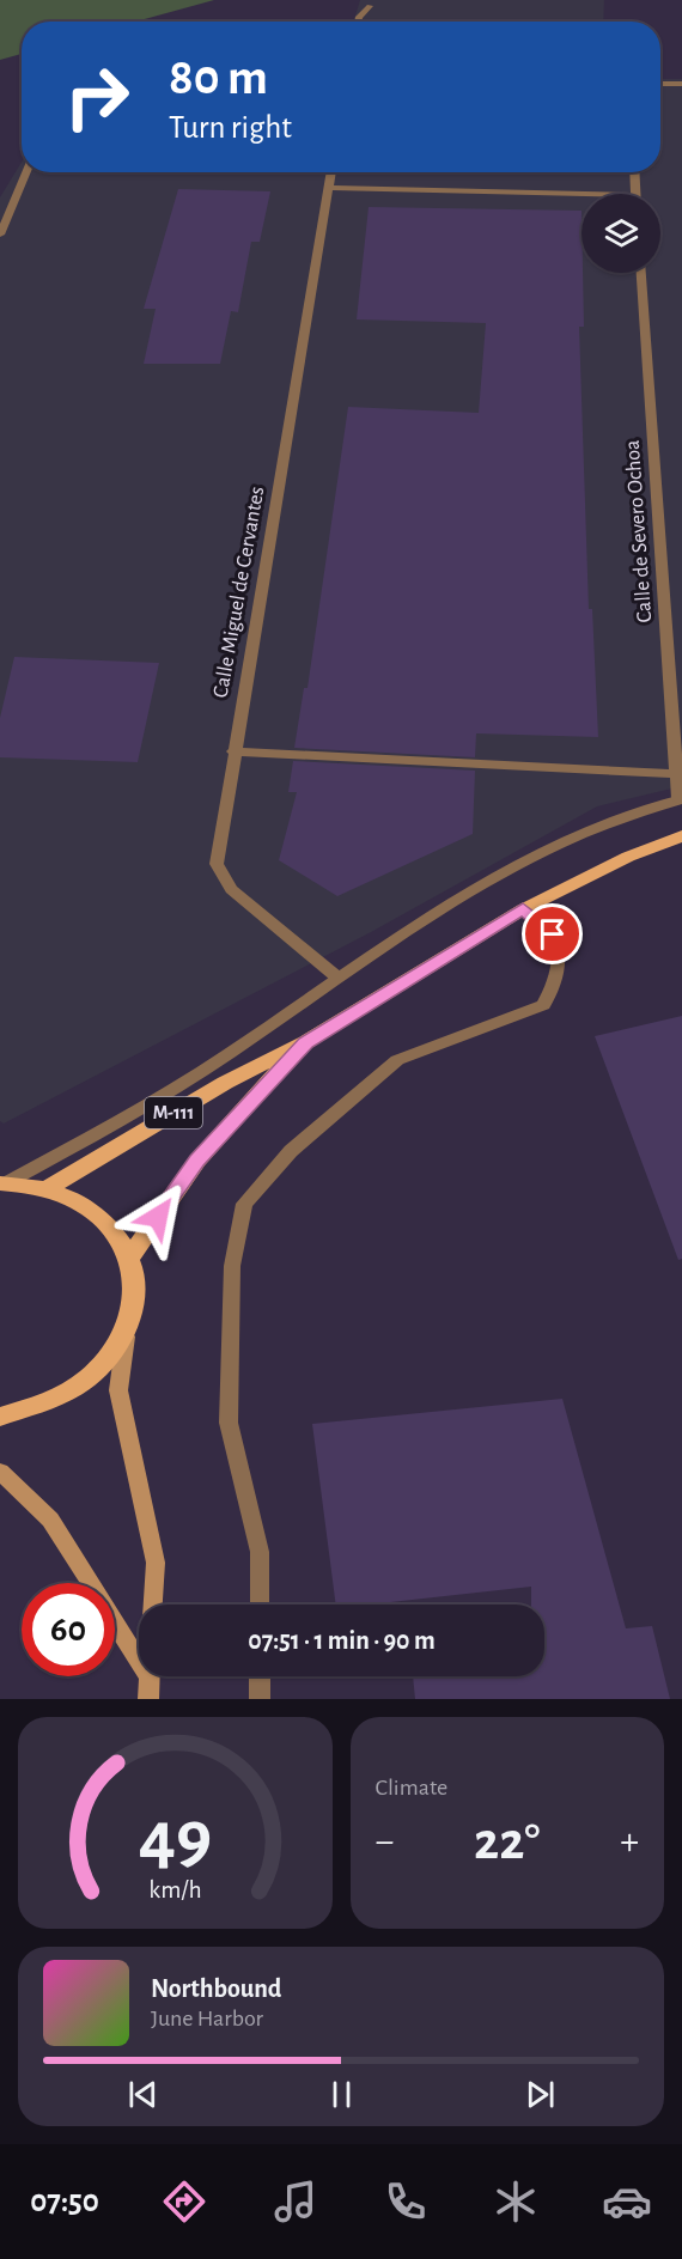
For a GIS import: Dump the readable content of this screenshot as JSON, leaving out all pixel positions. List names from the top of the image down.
{
  "streets": {
    "main road": ["M-111"],
    "street": ["Calle de Severo Ochoa", "Calle Miguel de Cervantes"]
  },
  "page": {
    "turn": ["80 m", "Turn right"],
    "limit": "60",
    "trip": "07:51 · 1 min · 90 m",
    "tile": "Climate",
    "heat": ["−", "22°", "+"],
    "song": ["Northbound", "June Harbor"],
    "tabs": "07:50",
    "gauge": ["49", "km/h"]
  }
}
